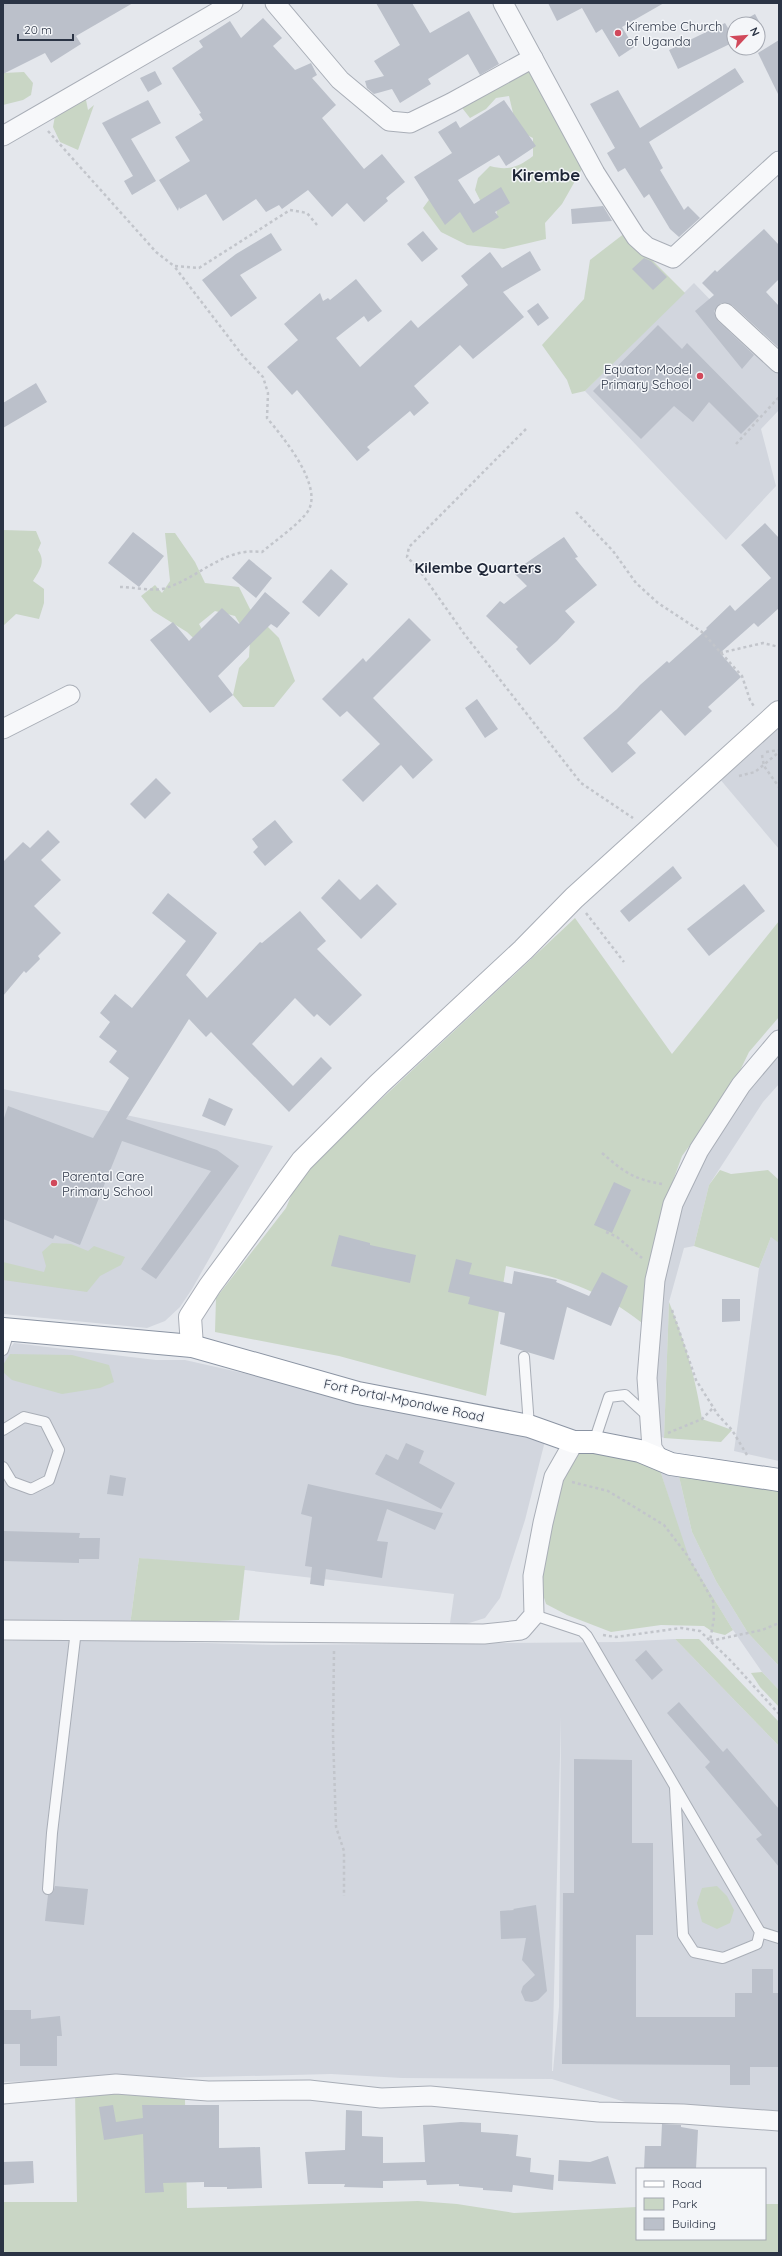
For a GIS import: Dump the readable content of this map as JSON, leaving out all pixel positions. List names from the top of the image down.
{
  "streets": {
    "main road": ["Fort Portal-Mpondwe Road"]
  },
  "districts": ["Kirembe", "Kilembe Quarters"],
  "places": ["Kirembe Church of Uganda", "Equator Model Primary School", "Parental Care Primary School"],
  "legend": ["Road", "Park", "Building"],
  "scale_bar": "20 m",
  "north": "top right"
}
